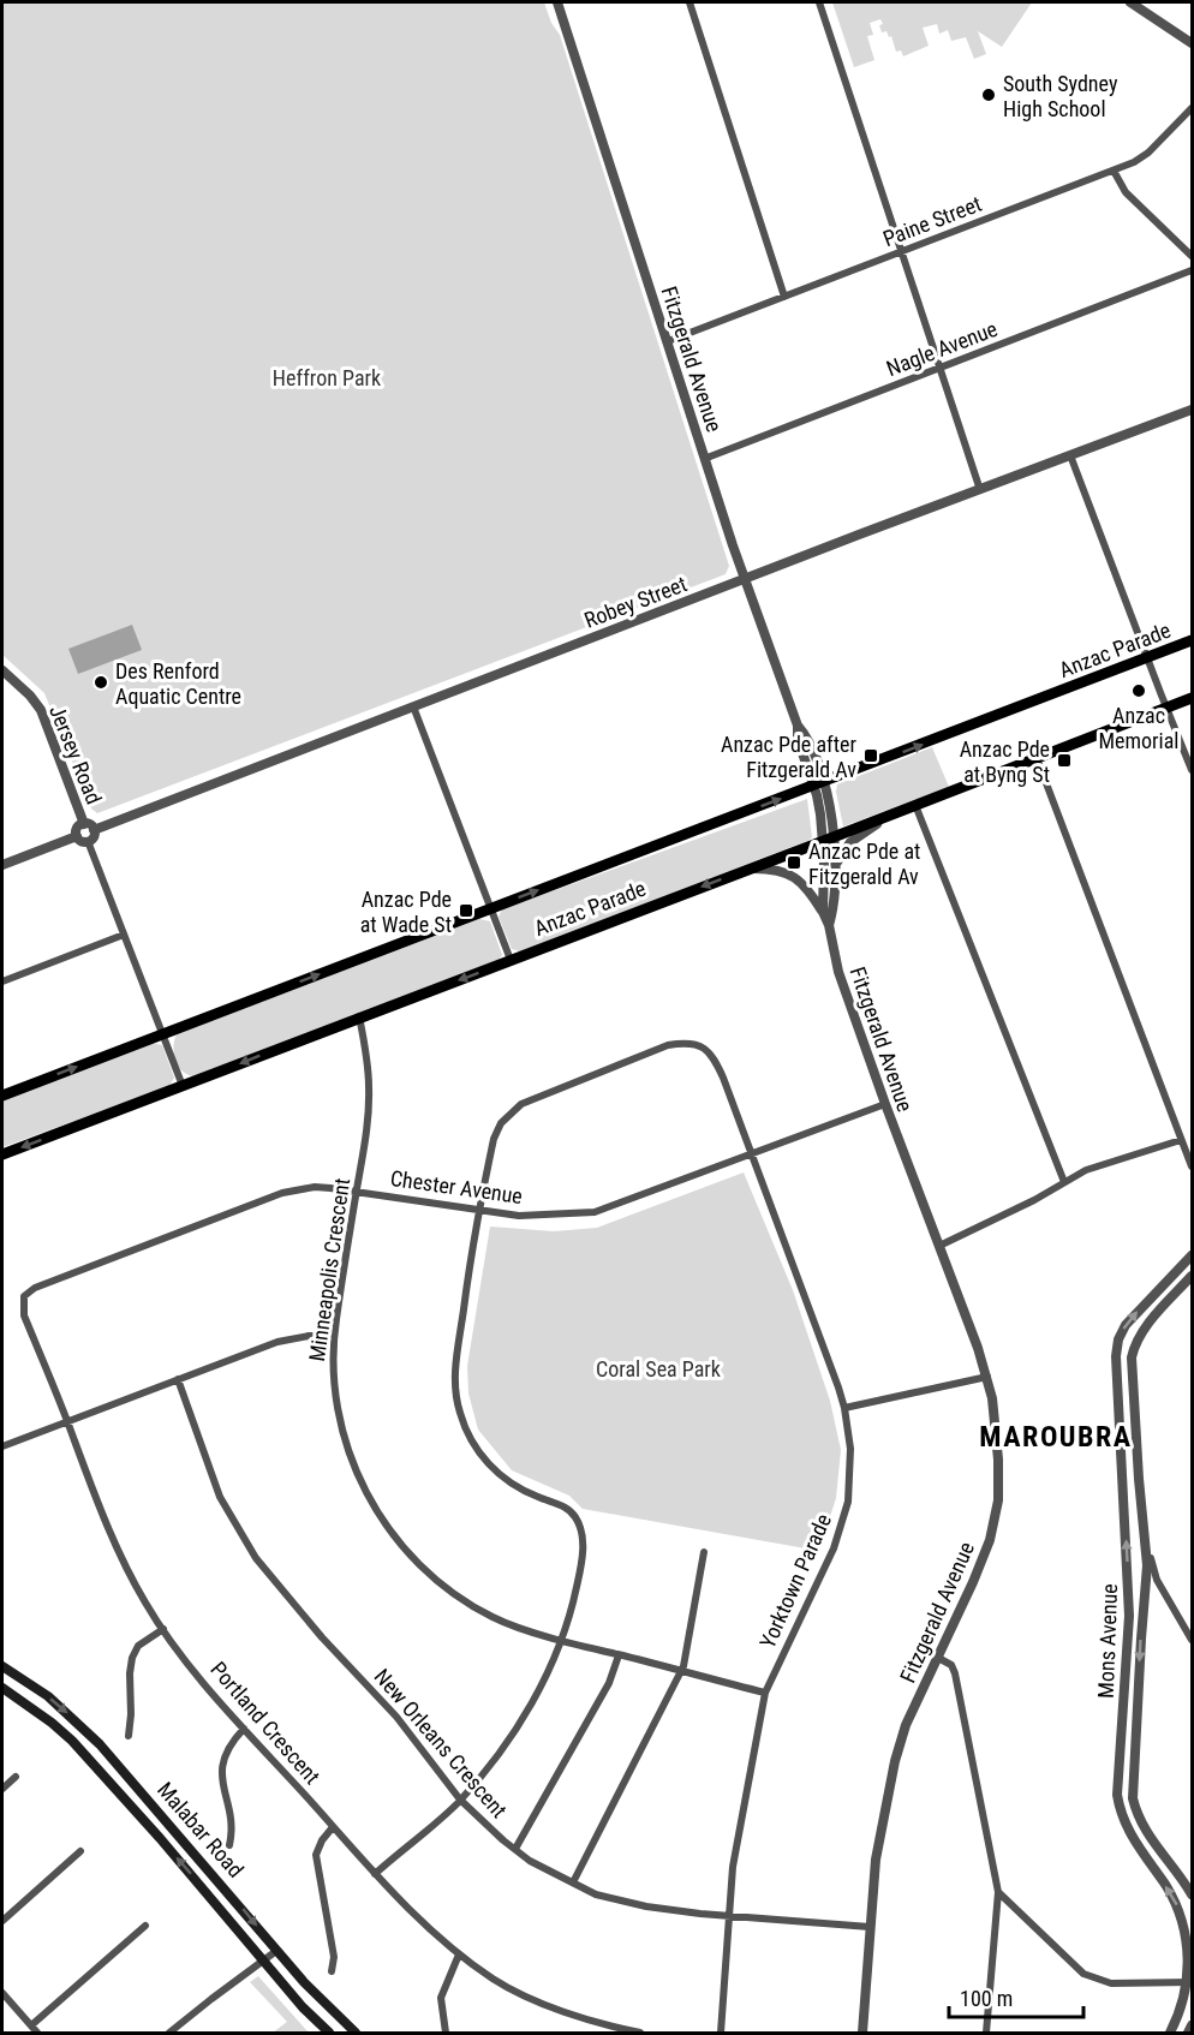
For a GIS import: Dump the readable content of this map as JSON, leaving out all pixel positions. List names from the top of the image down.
{
  "streets": {
    "main road": ["Anzac Parade", "Malabar Road"],
    "street": [
      "Paine Street",
      "Nagle Avenue",
      "Fitzgerald Avenue",
      "Robey Street",
      "Jersey Road",
      "Chester Avenue",
      "Minneapolis Crescent",
      "Yorktown Parade",
      "Mons Avenue",
      "Portland Crescent",
      "New Orleans Crescent"
    ]
  },
  "crossings": [
    ["Paine Street", "Fitzgerald Avenue"],
    ["Nagle Avenue", "Fitzgerald Avenue"],
    ["Fitzgerald Avenue", "Robey Street"],
    ["Fitzgerald Avenue", "Anzac Parade"],
    ["Fitzgerald Avenue", "Chester Avenue"],
    ["Fitzgerald Avenue", "New Orleans Crescent"],
    ["Robey Street", "Jersey Road"],
    ["Anzac Parade", "Minneapolis Crescent"],
    ["Chester Avenue", "Minneapolis Crescent"],
    ["Chester Avenue", "Yorktown Parade"],
    ["Chester Avenue", "Portland Crescent"],
    ["Minneapolis Crescent", "Yorktown Parade"],
    ["Yorktown Parade", "New Orleans Crescent"]
  ],
  "districts": ["MAROUBRA"],
  "parks": ["Heffron Park", "Coral Sea Park"],
  "places": {
    "other": ["South Sydney High School", "Des Renford Aquatic Centre", "Anzac Memorial"],
    "transit": [
      "Anzac Pde after Fitzgerald Av",
      "Anzac Pde at Byng St",
      "Anzac Pde at Fitzgerald Av",
      "Anzac Pde at Wade St"
    ]
  },
  "scale_bar": "100 m"
}
